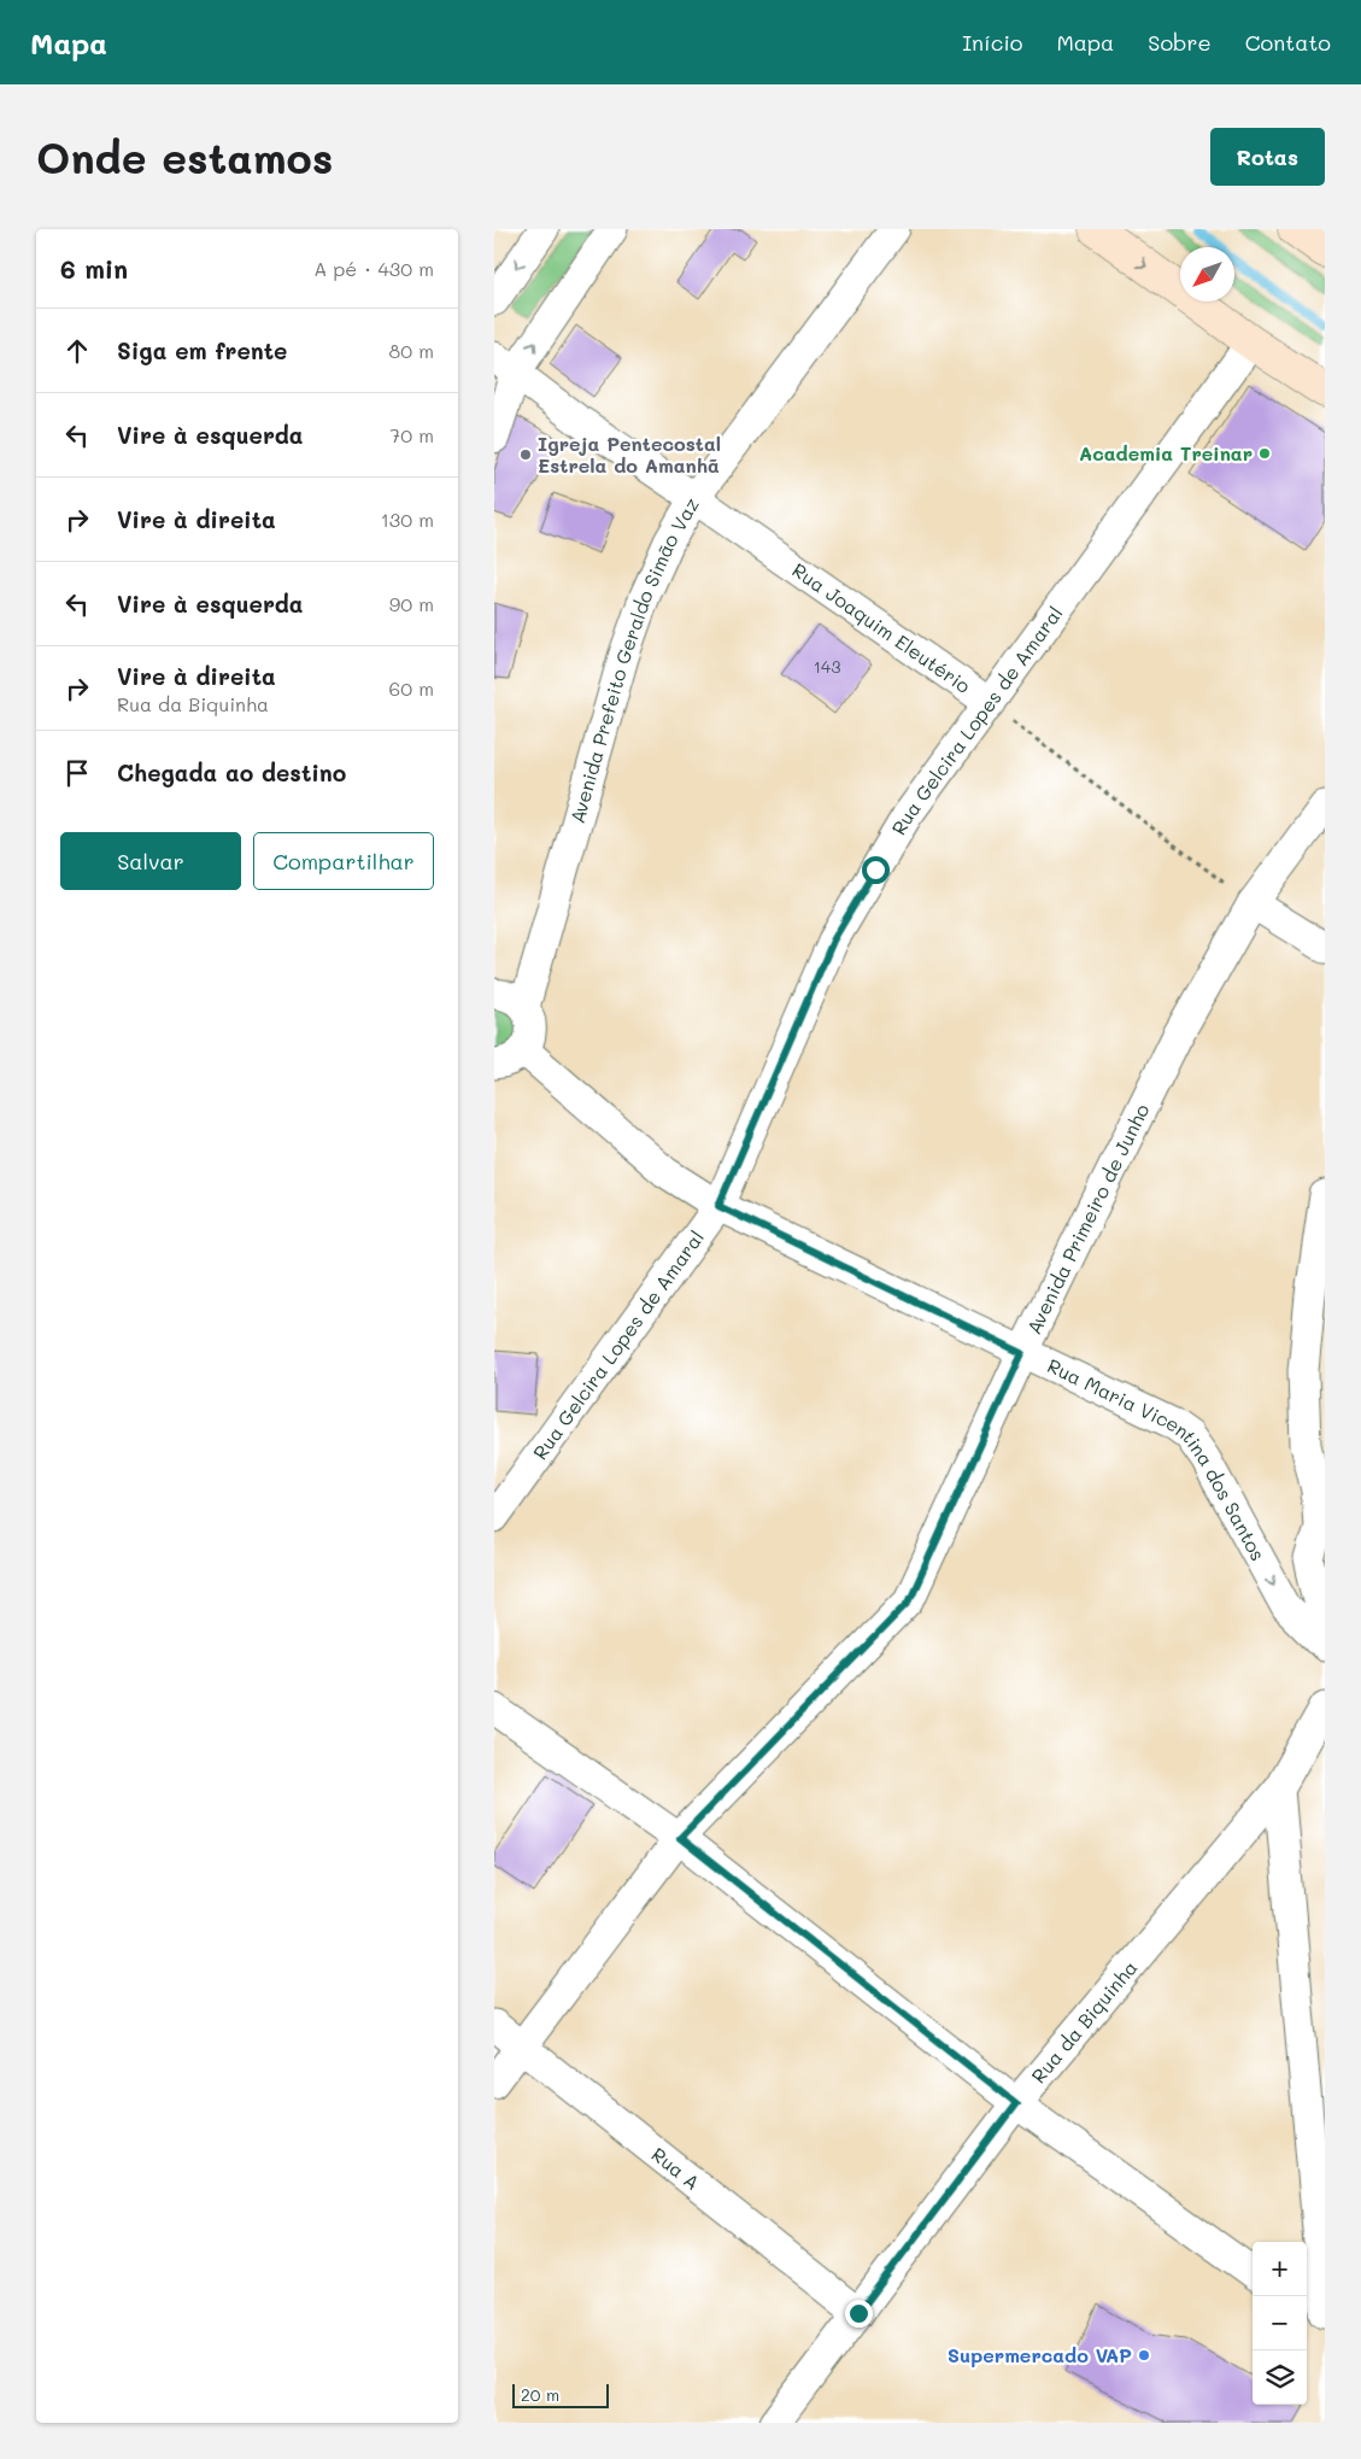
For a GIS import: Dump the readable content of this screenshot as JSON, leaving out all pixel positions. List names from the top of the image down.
{
  "streets": {
    "street": [
      "Rua Joaquim Eleutério",
      "Avenida Prefeito Geraldo Simão Vaz",
      "Rua Gelcira Lopes de Amaral",
      "Avenida Primeiro de Junho",
      "Rua Maria Vicentina dos Santos",
      "Rua da Biquinha",
      "Rua A"
    ]
  },
  "crossings": [
    ["Rua Joaquim Eleutério", "Avenida Prefeito Geraldo Simão Vaz"],
    ["Rua Joaquim Eleutério", "Rua Gelcira Lopes de Amaral"],
    ["Rua Joaquim Eleutério", "Avenida Primeiro de Junho"],
    ["Rua Gelcira Lopes de Amaral", "Rua Maria Vicentina dos Santos"],
    ["Avenida Primeiro de Junho", "Rua Maria Vicentina dos Santos"],
    ["Avenida Primeiro de Junho", "Rua A"],
    ["Rua da Biquinha", "Rua A"]
  ],
  "one_way": ["Rua Maria Vicentina dos Santos"],
  "places": ["Academia Treinar", "Igreja Pentecostal Estrela do Amanhã", "Supermercado VAP"],
  "house_numbers": ["143"],
  "scale_bar": "20 m",
  "north": "bottom left",
  "page": {
    "header": "Mapa",
    "nav": [
      "Início",
      "Mapa",
      "Sobre",
      "Contato"
    ],
    "buttons": [
      "Rotas",
      ["Salvar", "Compartilhar"]
    ],
    "title": "Onde estamos",
    "heading": ["6 min", "A pé · 430 m"],
    "list": [
      ["Siga em frente", "80 m"],
      ["Vire à esquerda", "70 m"],
      ["Vire à direita", "130 m"],
      ["Vire à esquerda", "90 m"],
      ["Vire à direita", "Rua da Biquinha", "60 m"],
      "Chegada ao destino"
    ],
    "map_buttons": ["+", "−"],
    "scale": "20 m"
  }
}
